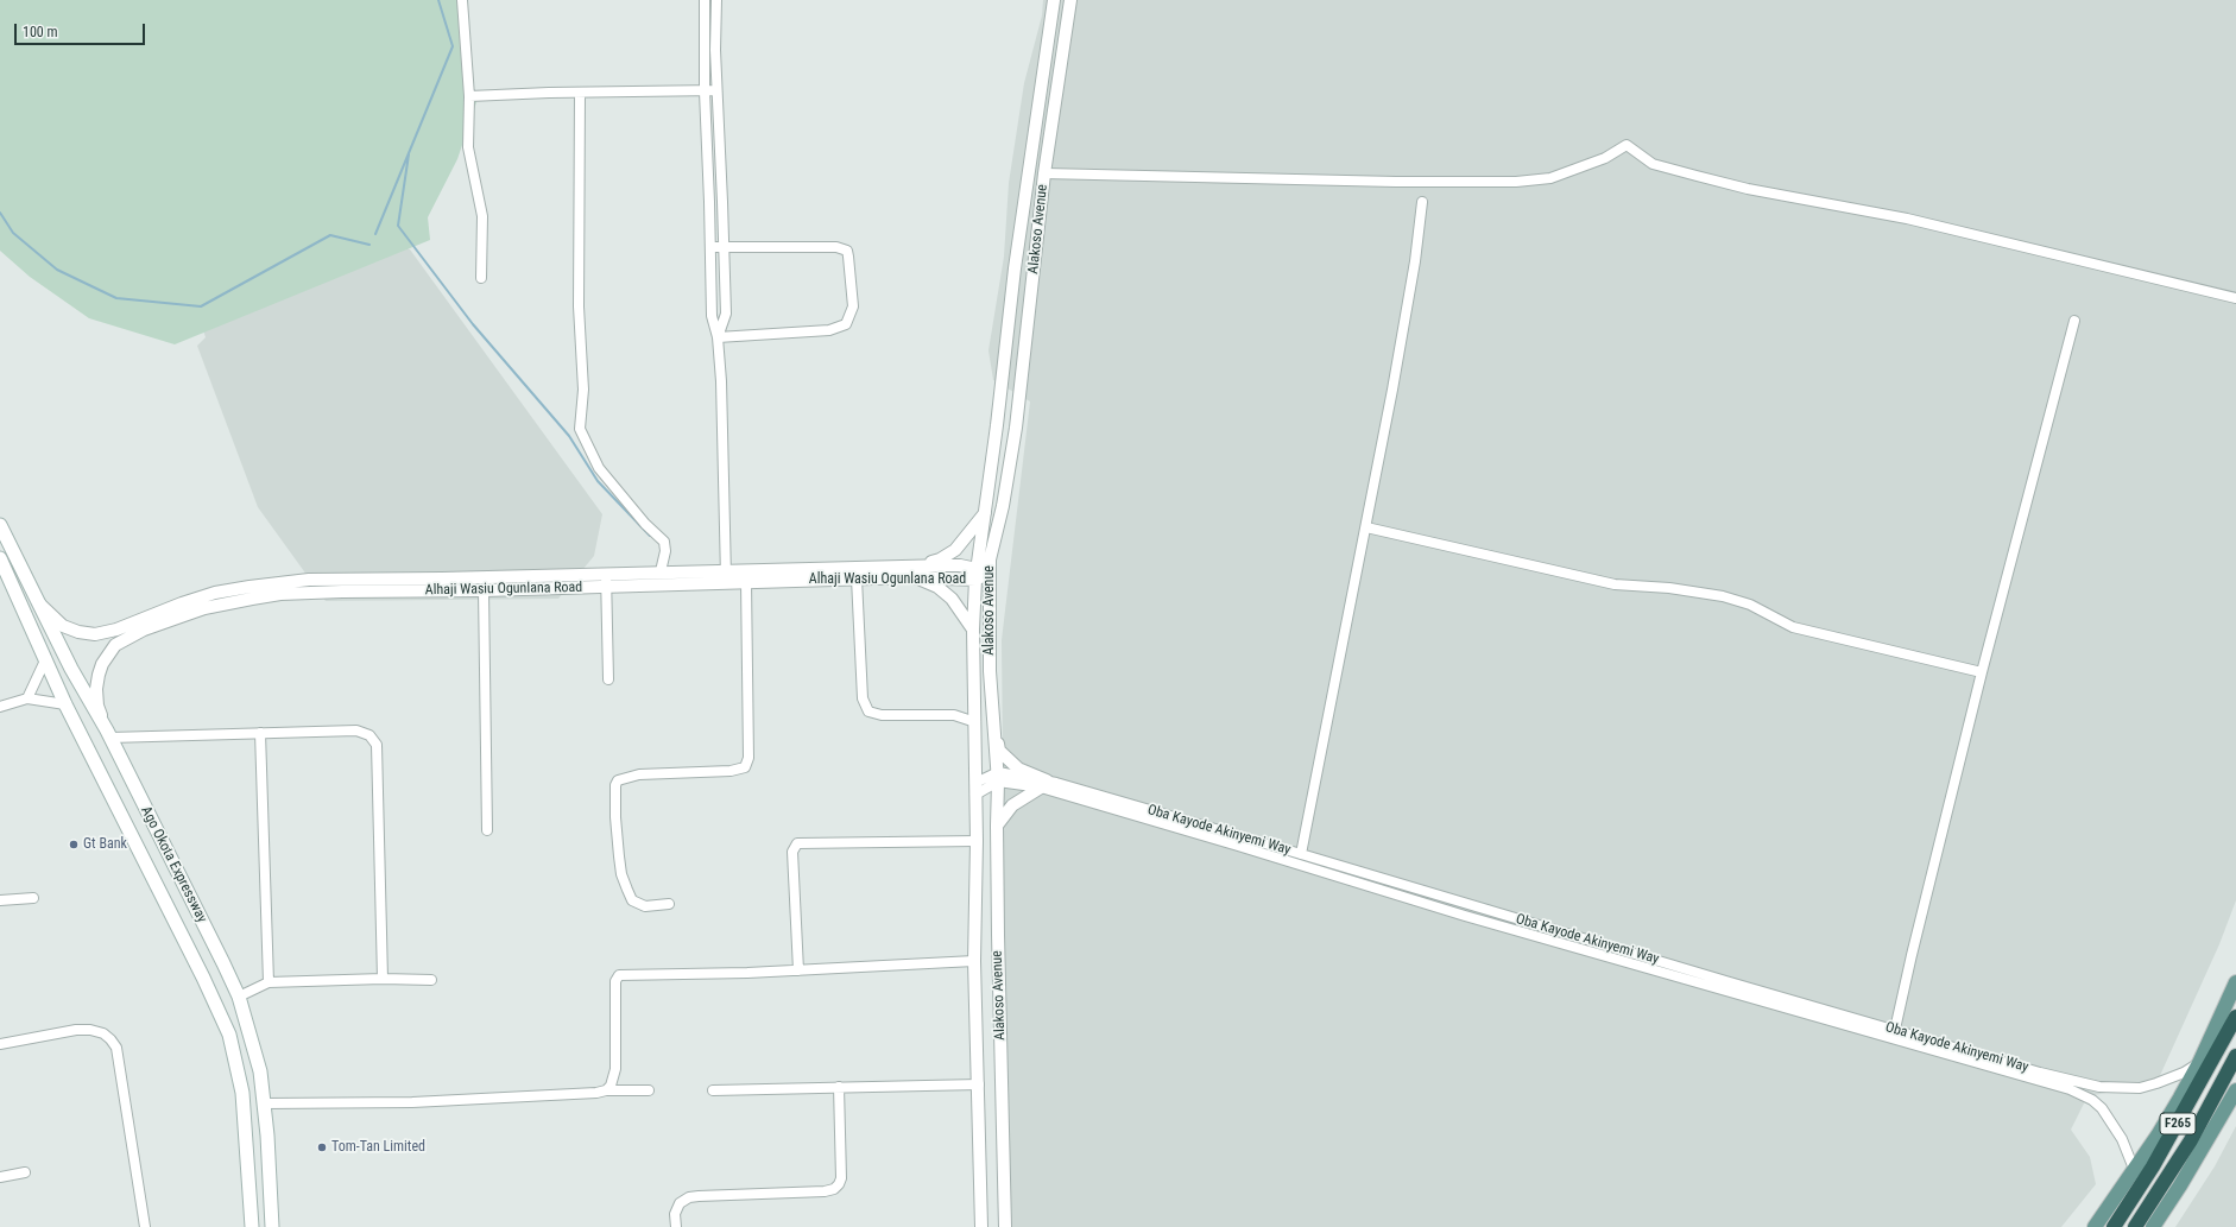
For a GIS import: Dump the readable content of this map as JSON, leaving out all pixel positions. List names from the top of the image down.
{
  "streets": {
    "highway": ["F265"],
    "main road": ["Ago Okota Expressway"],
    "street": ["Alakoso Avenue", "Alhaji Wasiu Ogunlana Road", "Oba Kayode Akinyemi Way"]
  },
  "crossings": [
    ["Alakoso Avenue", "Alhaji Wasiu Ogunlana Road"],
    ["Alakoso Avenue", "Oba Kayode Akinyemi Way"],
    ["Alhaji Wasiu Ogunlana Road", "Ago Okota Expressway"]
  ],
  "places": ["Gt Bank", "Tom-Tan Limited"],
  "scale_bar": "100 m"
}
